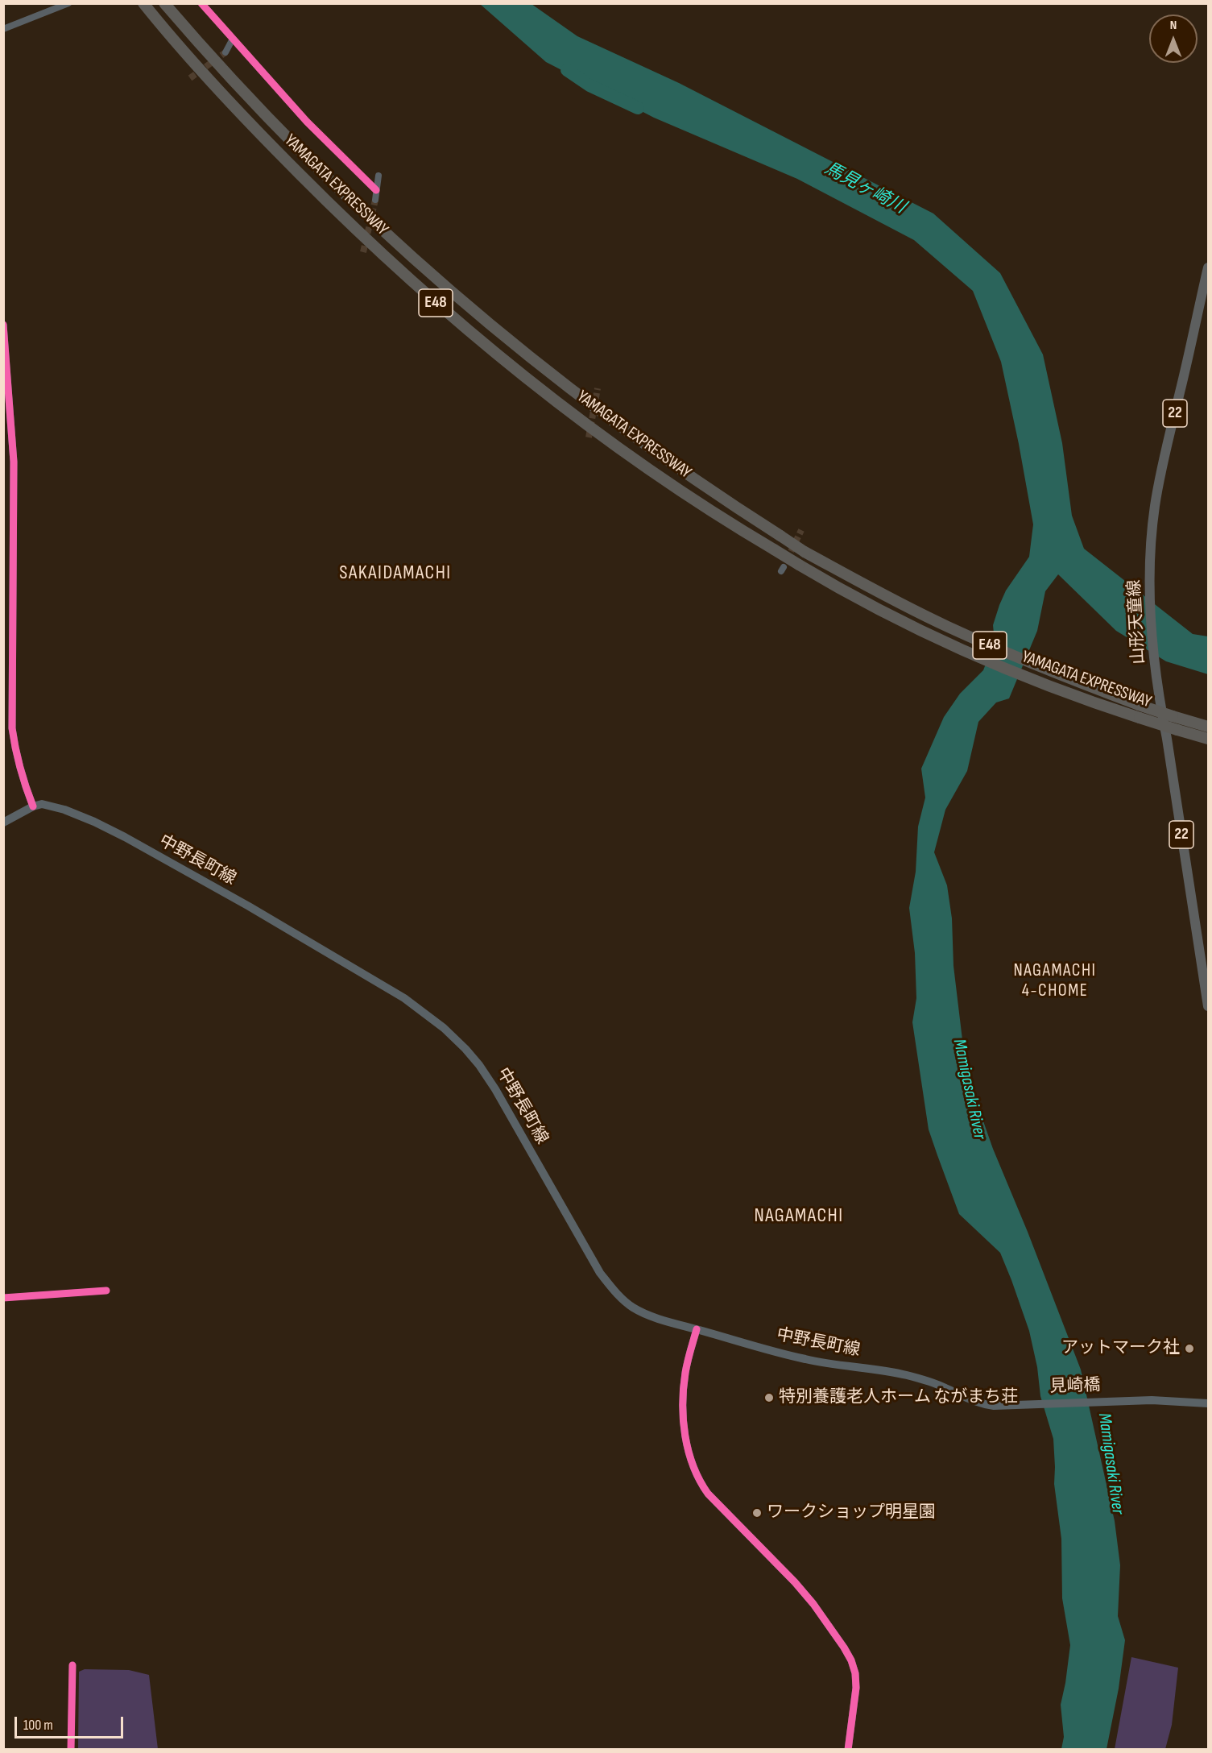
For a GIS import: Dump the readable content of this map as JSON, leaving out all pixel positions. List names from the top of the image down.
{
  "streets": {
    "highway": ["YAMAGATA EXPRESSWAY", "E48"],
    "main road": [
      "22",
      "山形天童線",
      "中野長町線",
      "見崎橋"
    ]
  },
  "crossings": [
    ["中野長町線", "見崎橋"]
  ],
  "districts": ["SAKAIDAMACHI", "NAGAMACHI 4-CHOME", "NAGAMACHI"],
  "water": ["馬見ヶ崎川", "Mamigasaki River"],
  "places": ["アットマーク社", "特別養護老人ホーム ながまち荘", "ワークショップ明星園"],
  "scale_bar": "100 m",
  "north": "top"
}
